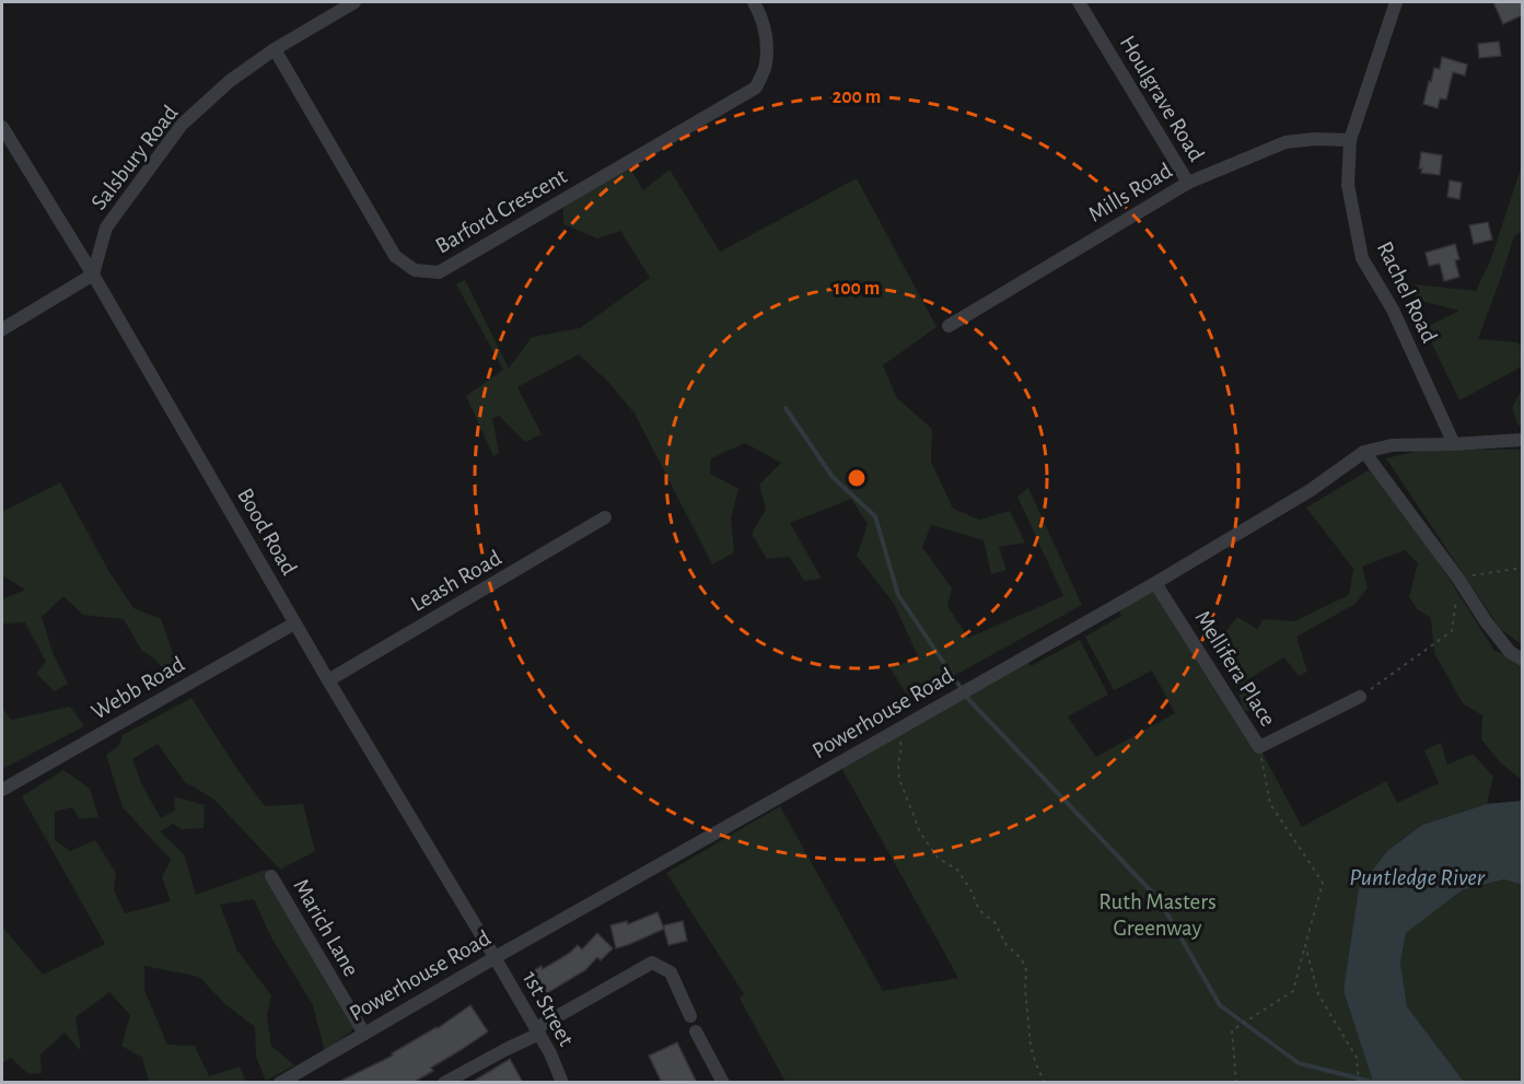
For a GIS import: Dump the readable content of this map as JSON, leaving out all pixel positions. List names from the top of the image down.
{
  "streets": {
    "street": [
      "Houlgrave Road",
      "Salsbury Road",
      "Mills Road",
      "Barford Crescent",
      "Rachel Road",
      "Bood Road",
      "Leash Road",
      "Mellifera Place",
      "Webb Road",
      "Powerhouse Road",
      "Marich Lane",
      "1st Street"
    ]
  },
  "crossings": [
    ["Houlgrave Road", "Mills Road"],
    ["Salsbury Road", "Barford Crescent"],
    ["Salsbury Road", "Bood Road"],
    ["Mills Road", "Rachel Road"],
    ["Rachel Road", "Powerhouse Road"],
    ["Bood Road", "Leash Road"],
    ["Bood Road", "Webb Road"],
    ["Bood Road", "Powerhouse Road"],
    ["Bood Road", "1st Street"],
    ["Mellifera Place", "Powerhouse Road"],
    ["Powerhouse Road", "Marich Lane"],
    ["Powerhouse Road", "1st Street"]
  ],
  "water": ["Puntledge River"],
  "parks": ["Ruth Masters Greenway"],
  "rings": ["200 m", "100 m"]
}
